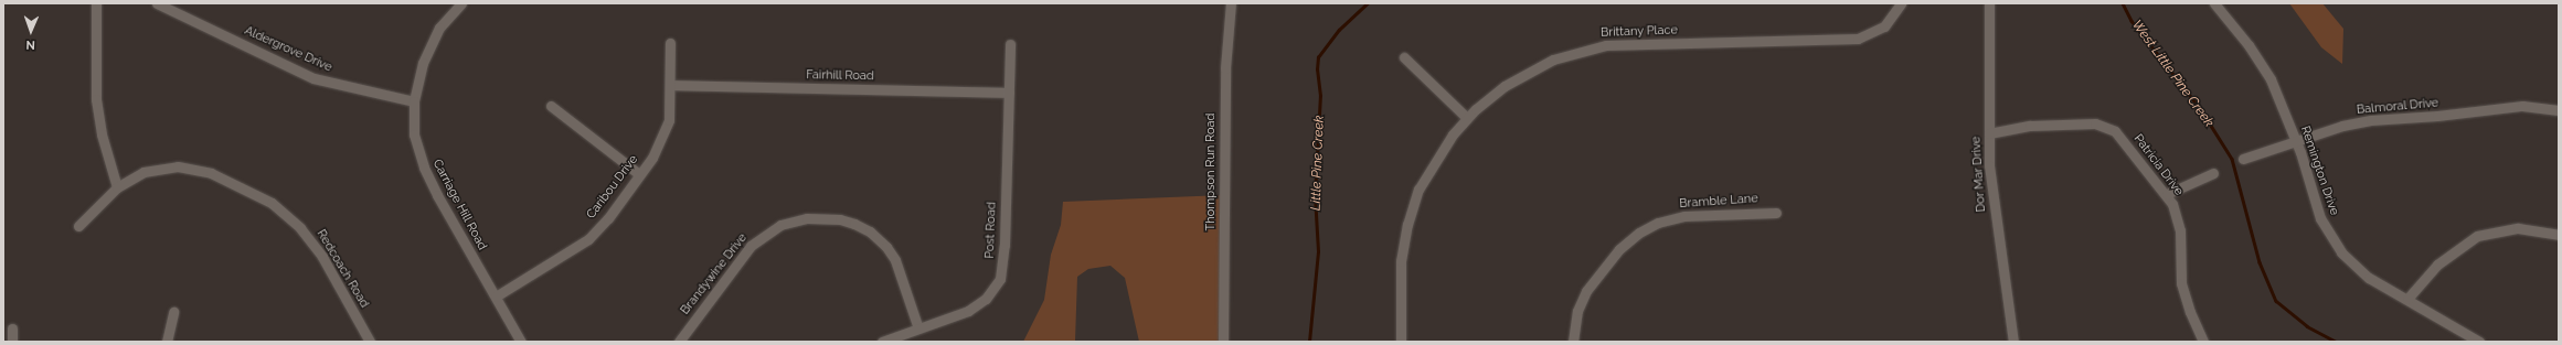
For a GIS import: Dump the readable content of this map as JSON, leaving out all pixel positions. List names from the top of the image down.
{
  "streets": {
    "street": [
      "Brittany Place",
      "Aldergrove Drive",
      "Fairhill Road",
      "Balmoral Drive",
      "Patricia Drive",
      "Remington Drive",
      "Thompson Run Road",
      "Dor Mar Drive",
      "Caribou Drive",
      "Bramble Lane",
      "Carriage Hill Road",
      "Post Road",
      "Redcoach Road",
      "Brandywine Drive"
    ]
  },
  "crossings": [
    ["Aldergrove Drive", "Carriage Hill Road"],
    ["Fairhill Road", "Caribou Drive"],
    ["Fairhill Road", "Post Road"],
    ["Balmoral Drive", "Remington Drive"],
    ["Patricia Drive", "Dor Mar Drive"],
    ["Caribou Drive", "Carriage Hill Road"],
    ["Post Road", "Brandywine Drive"]
  ],
  "water": ["West Little Pine Creek", "Little Pine Creek"],
  "north": "bottom"
}
